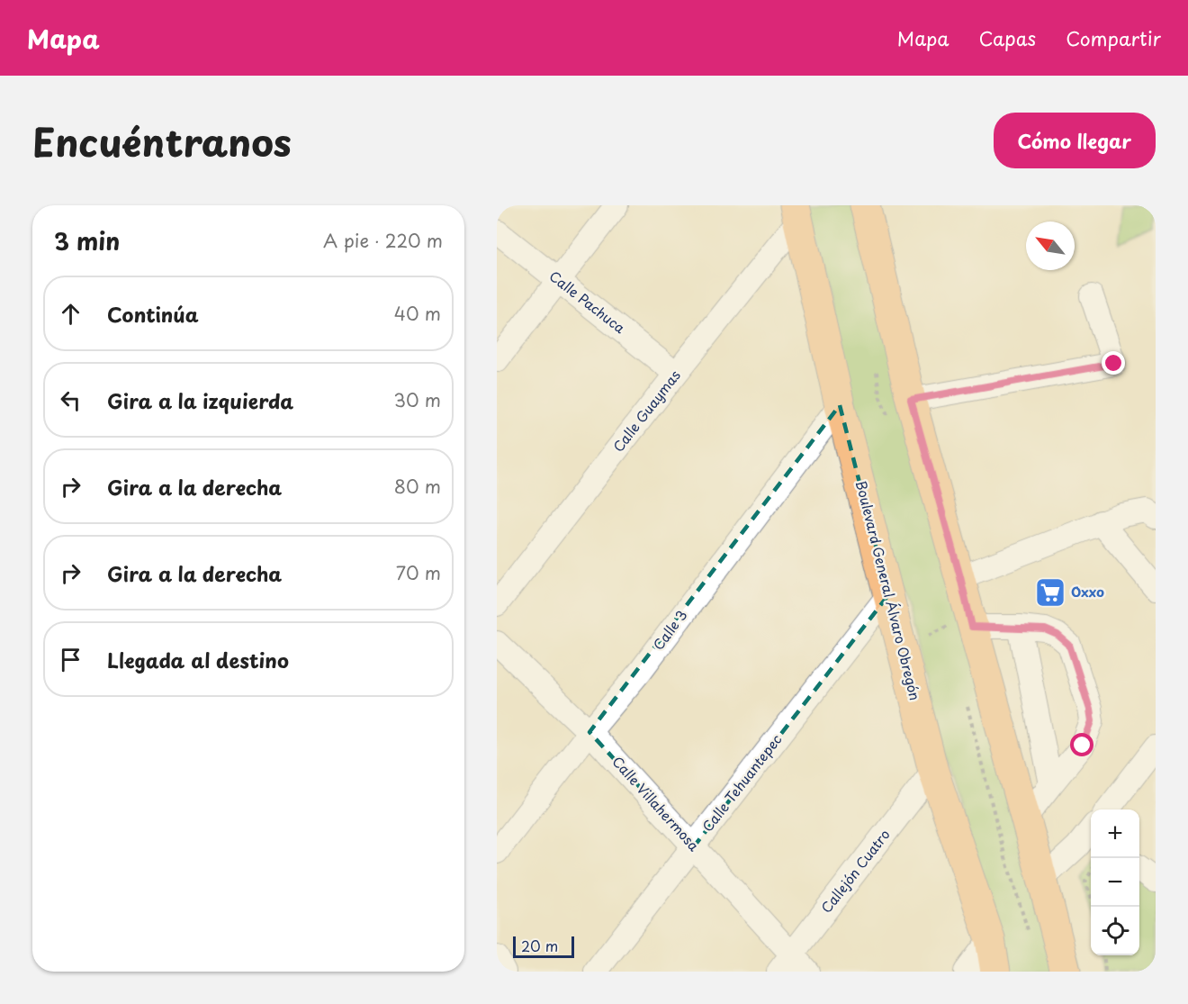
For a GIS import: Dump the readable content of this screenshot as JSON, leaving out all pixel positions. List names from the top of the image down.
{
  "streets": {
    "main road": ["Boulevard General Álvaro Obregón"],
    "street": [
      "Calle Pachuca",
      "Calle Guaymas",
      "Calle 3",
      "Calle Tehuantepec",
      "Calle Villahermosa",
      "Callejón Cuatro"
    ]
  },
  "crossings": [
    ["Calle Pachuca", "Calle Guaymas"],
    ["Calle Guaymas", "Boulevard General Álvaro Obregón"],
    ["Boulevard General Álvaro Obregón", "Calle 3"],
    ["Boulevard General Álvaro Obregón", "Calle Tehuantepec"],
    ["Boulevard General Álvaro Obregón", "Callejón Cuatro"],
    ["Calle 3", "Calle Villahermosa"],
    ["Calle Tehuantepec", "Calle Villahermosa"],
    ["Calle Villahermosa", "Callejón Cuatro"]
  ],
  "places": {
    "supermarket": ["Oxxo"]
  },
  "scale_bar": "20 m",
  "north": "top left",
  "page": {
    "header": "Mapa",
    "nav": ["Mapa", "Capas", "Compartir"],
    "title": "Encuéntranos",
    "buttons": "Cómo llegar",
    "heading": ["3 min", "A pie · 220 m"],
    "list": [
      ["Continúa", "40 m"],
      ["Gira a la izquierda", "30 m"],
      ["Gira a la derecha", "80 m"],
      ["Gira a la derecha", "70 m"],
      "Llegada al destino"
    ],
    "map_buttons": ["+", "−"],
    "scale": "20 m"
  }
}
